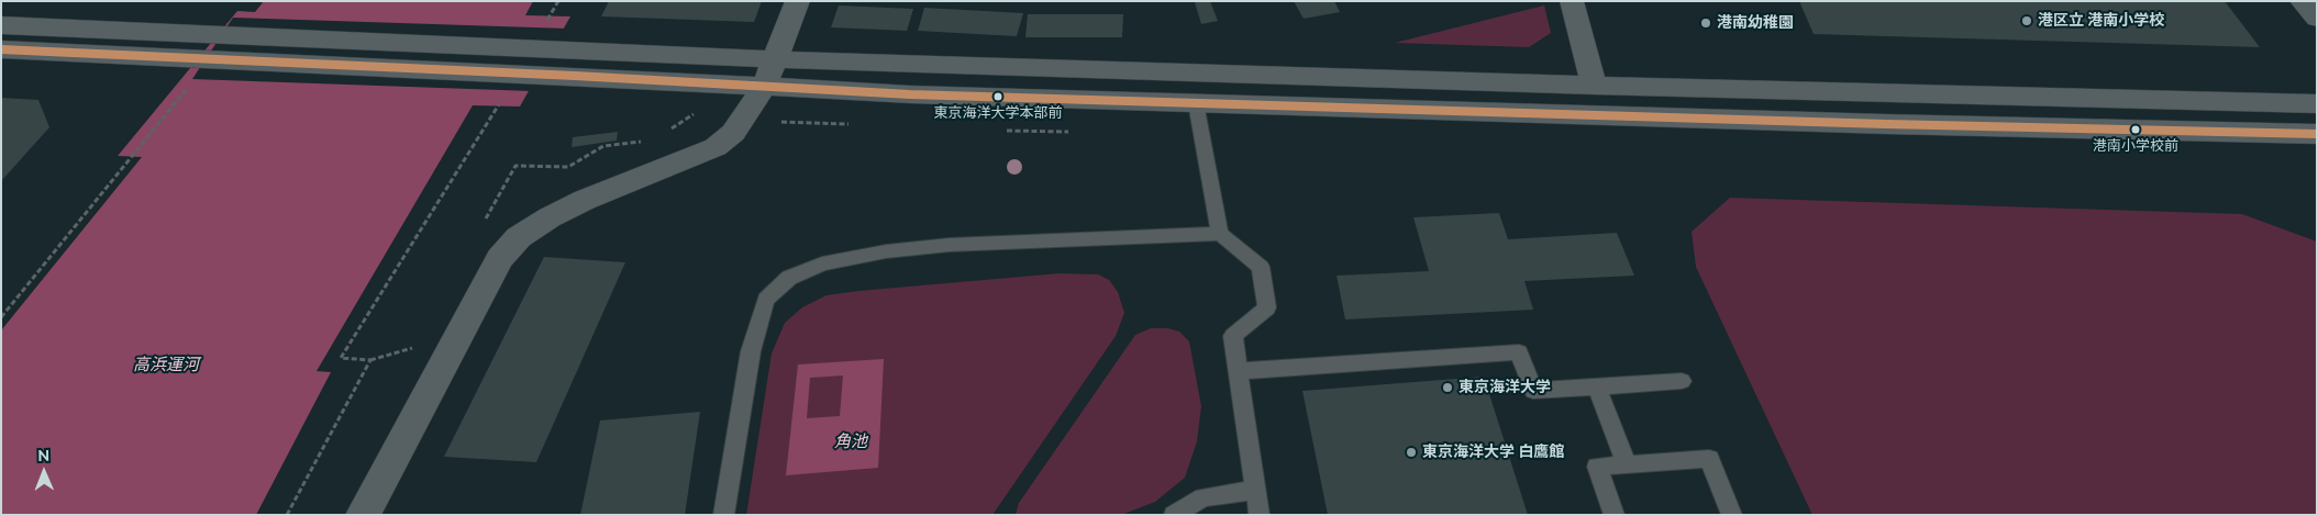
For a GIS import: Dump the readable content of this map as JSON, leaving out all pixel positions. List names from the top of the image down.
{
  "water": ["高浜運河", "角池"],
  "places": [
    "港区立 港南小学校",
    "港南幼稚園",
    "東京海洋大学本部前",
    "港南小学校前",
    "東京海洋大学",
    "東京海洋大学 白鷹館"
  ],
  "north": "top"
}
